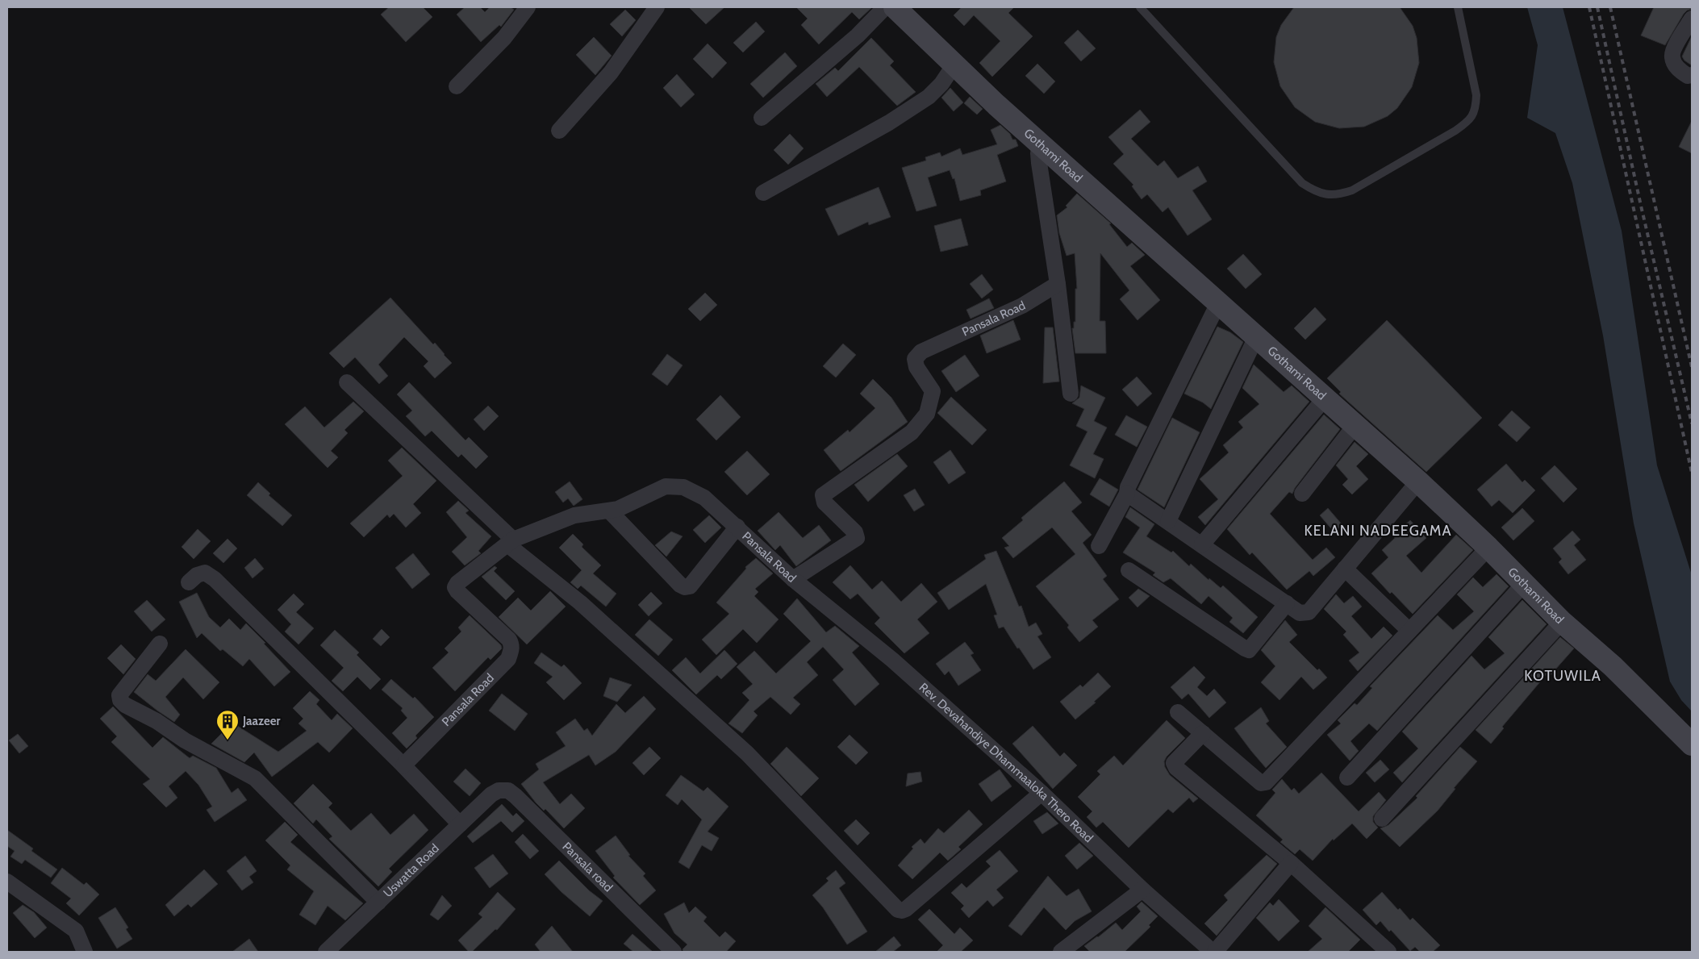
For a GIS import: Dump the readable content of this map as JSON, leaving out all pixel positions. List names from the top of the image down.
{
  "streets": {
    "street": [
      "Gothami Road",
      "Pansala Road",
      "Rev. Devahandiye Dhammaaloka Thero Road",
      "Pansala road",
      "Uswatta Road"
    ]
  },
  "crossings": [
    ["Pansala Road", "Rev. Devahandiye Dhammaaloka Thero Road"],
    ["Pansala road", "Uswatta Road"]
  ],
  "districts": ["KELANI NADEEGAMA", "KOTUWILA"],
  "places": {
    "building": ["Jaazeer"]
  }
}
